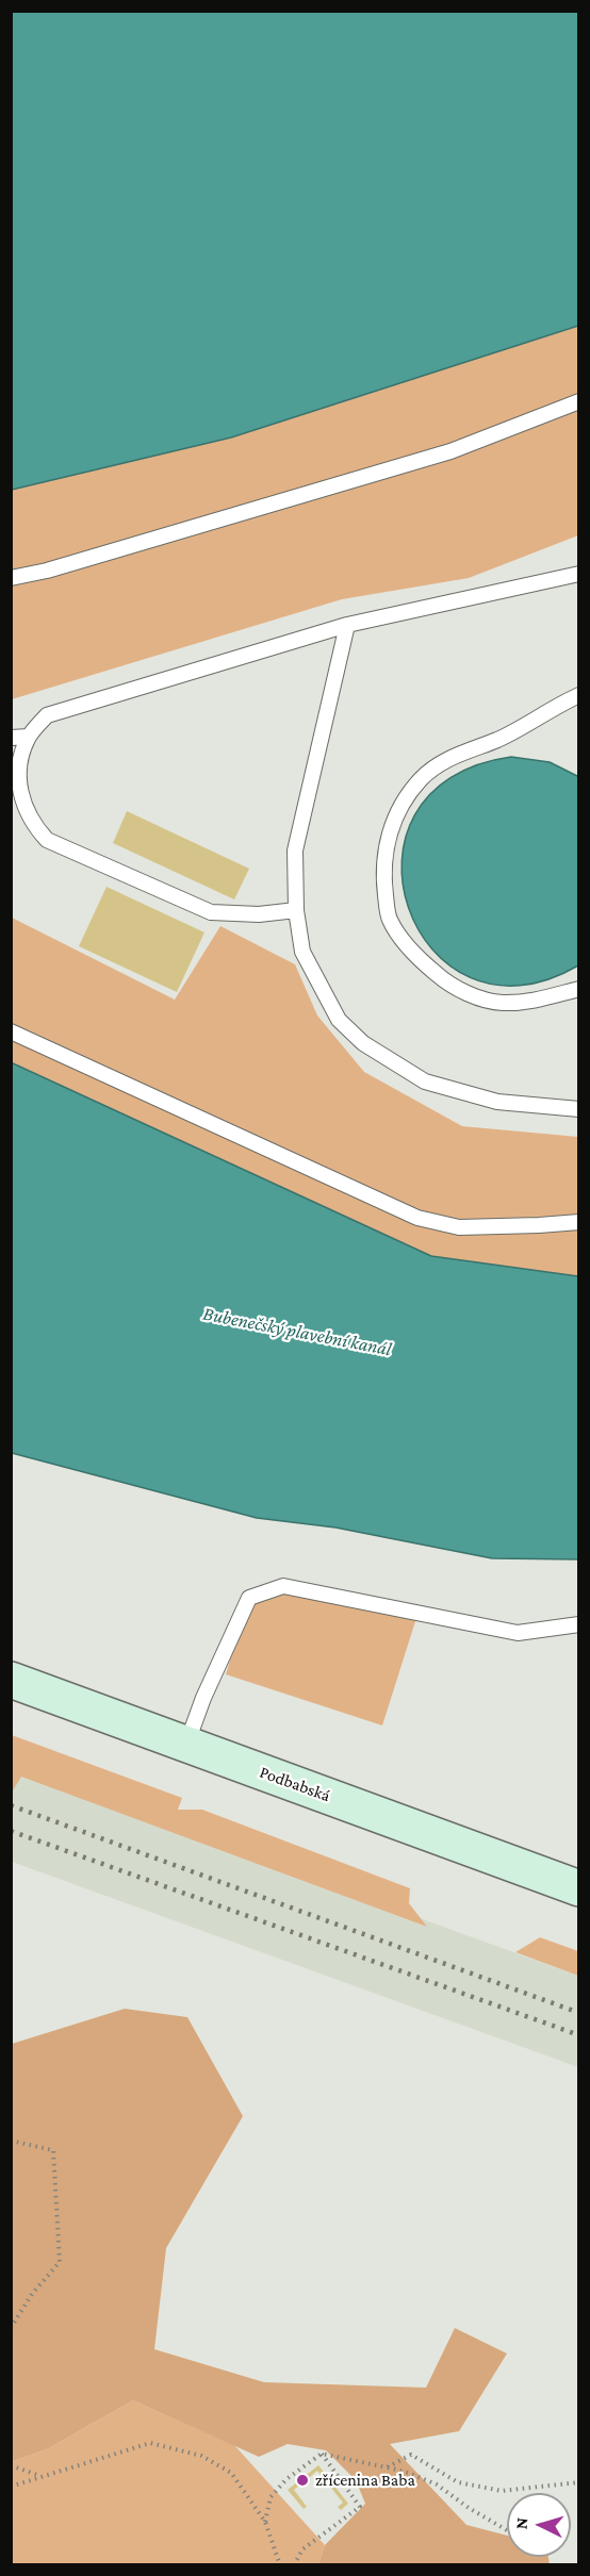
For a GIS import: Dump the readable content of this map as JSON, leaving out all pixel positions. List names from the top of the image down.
{
  "streets": {
    "main road": ["Podbabská"]
  },
  "water": ["Bubenečský plavební kanál"],
  "places": ["zřícenina Baba"],
  "north": "left"
}
